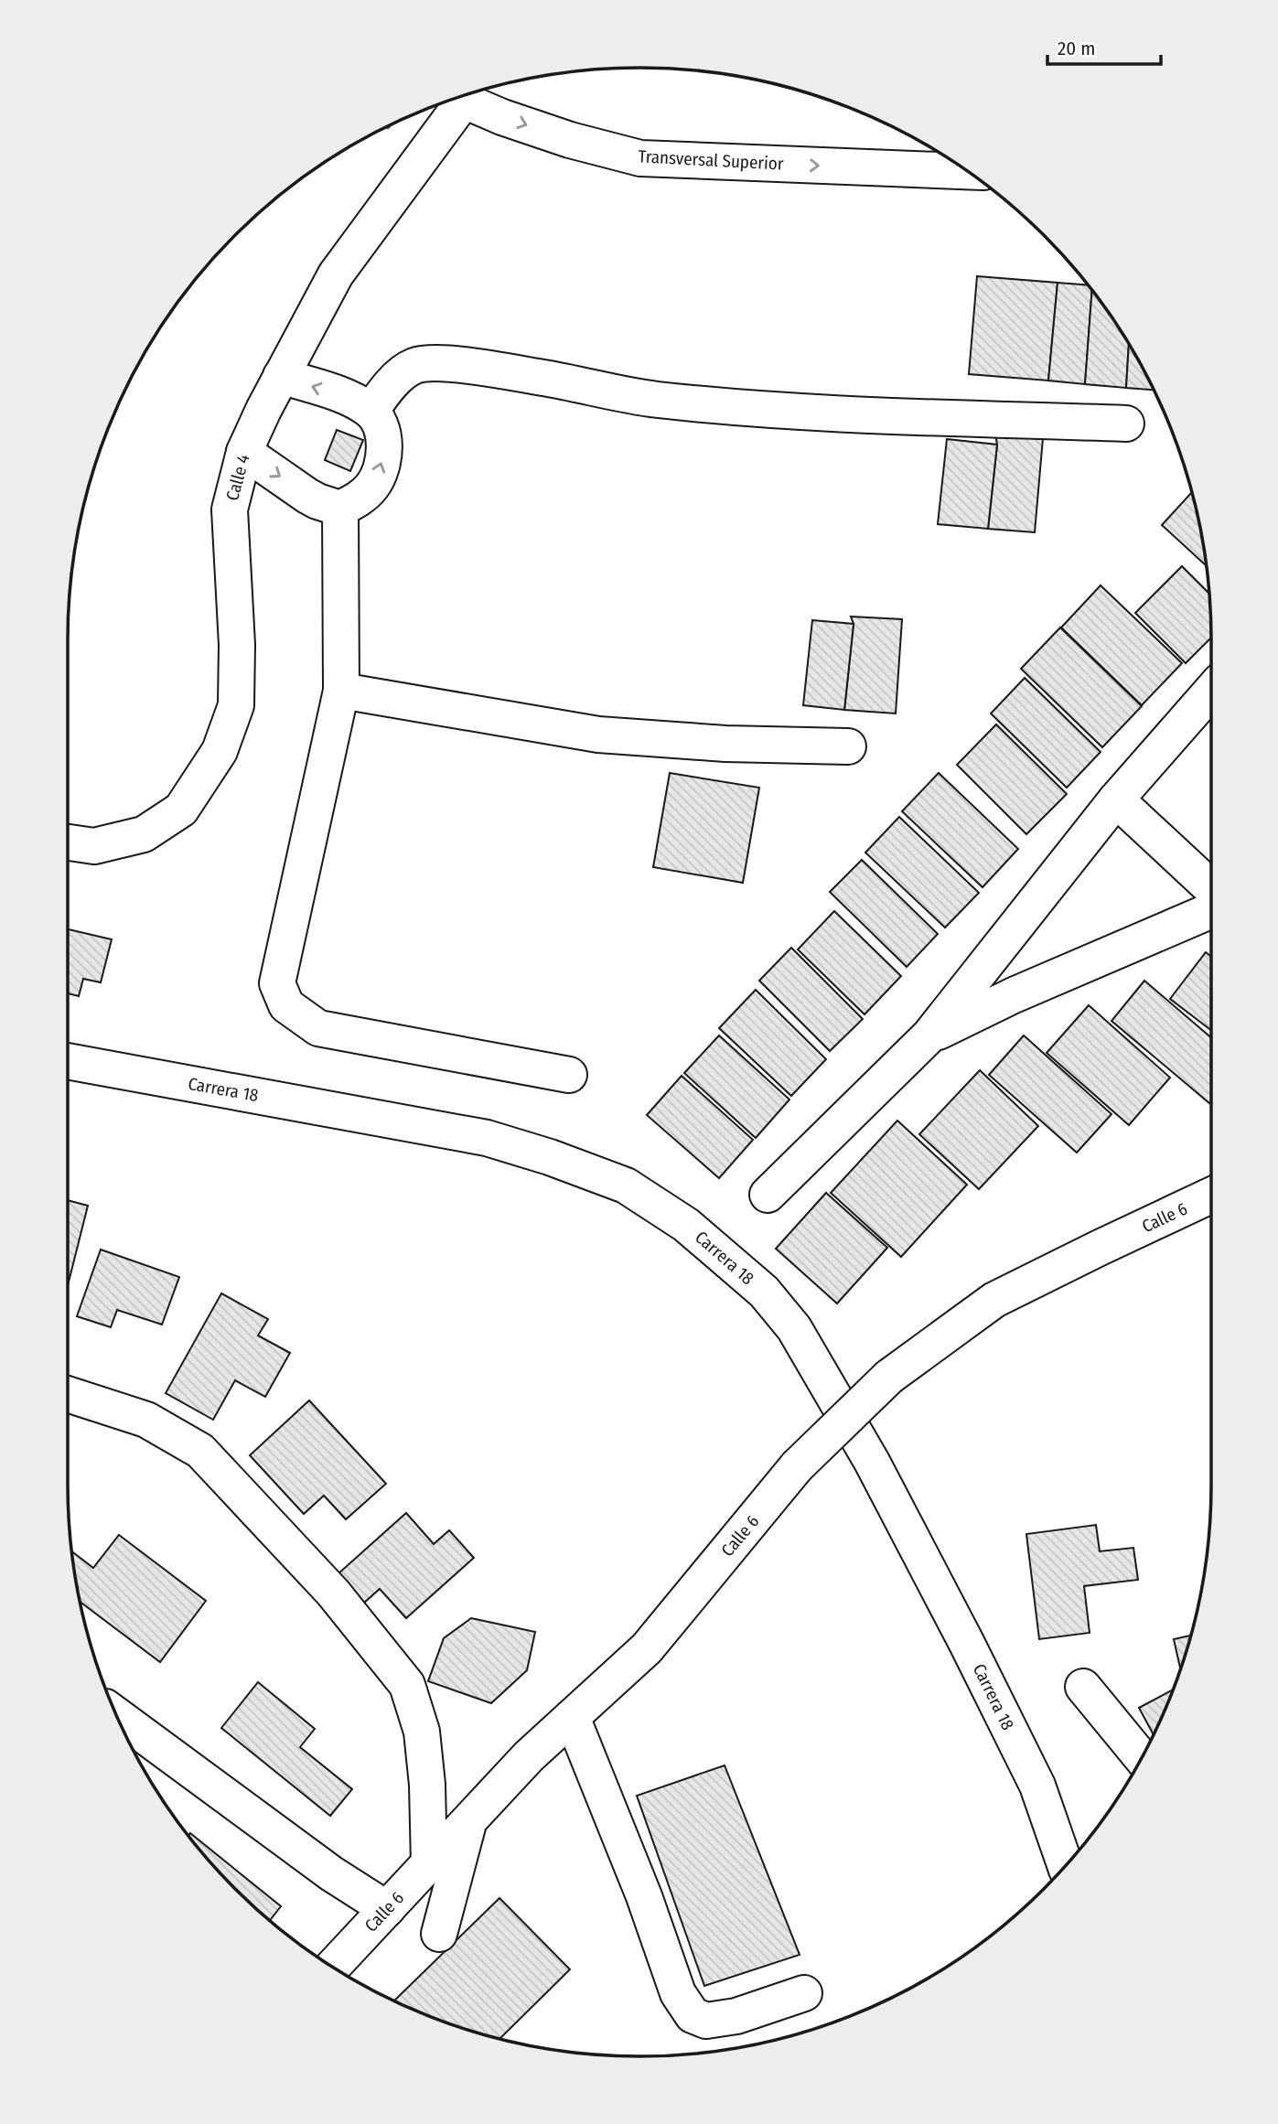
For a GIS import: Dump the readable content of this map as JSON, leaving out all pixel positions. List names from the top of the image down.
{
  "streets": {
    "street": [
      "Transversal Superior",
      "Calle 4",
      "Carrera 18",
      "Calle 6"
    ]
  },
  "scale_bar": "20 m"
}
